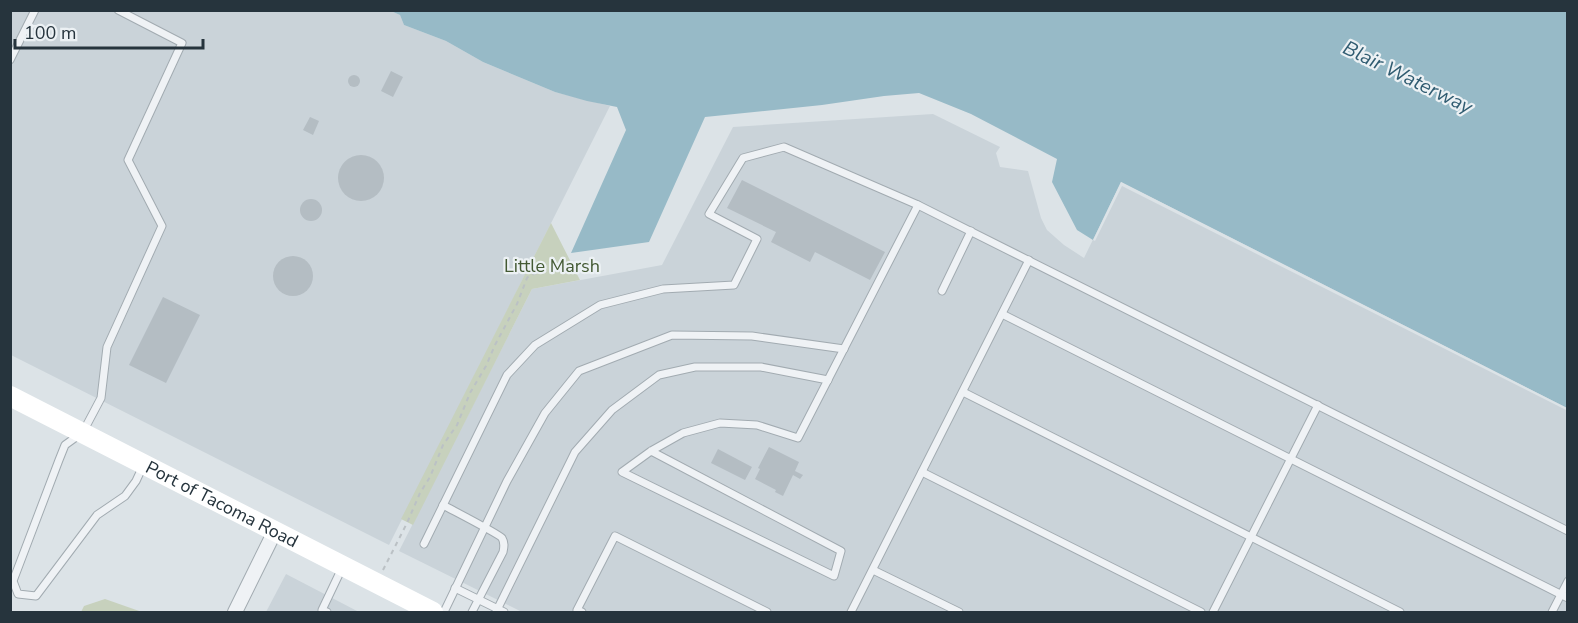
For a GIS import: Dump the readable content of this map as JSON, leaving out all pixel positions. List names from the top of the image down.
{
  "streets": {
    "main road": ["Port of Tacoma Road"]
  },
  "water": ["Blair Waterway"],
  "parks": ["Little Marsh"],
  "scale_bar": "100 m"
}
